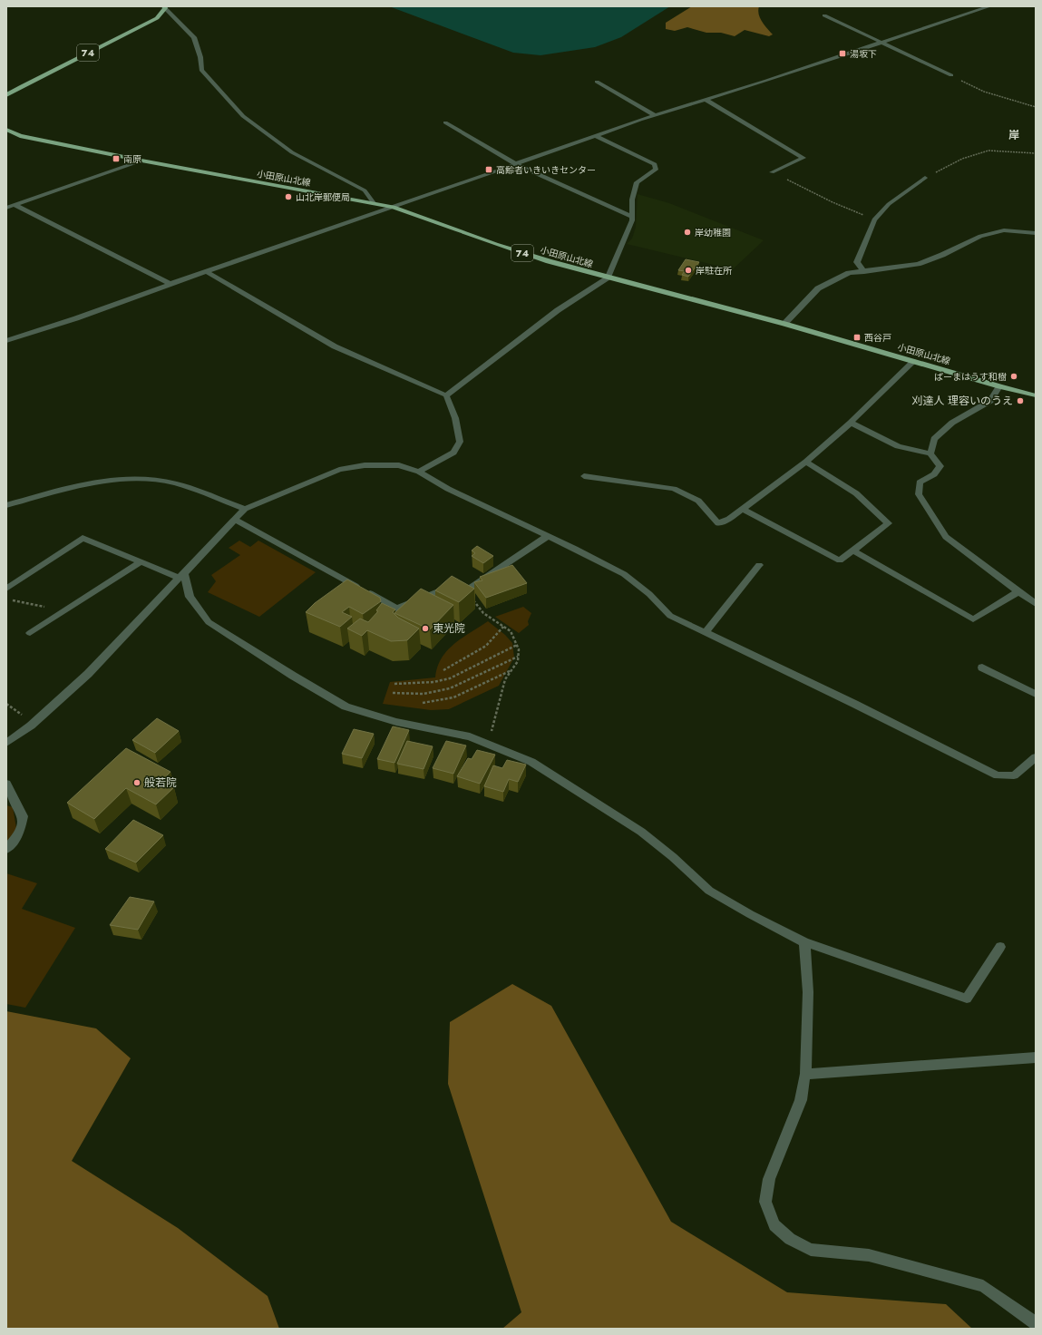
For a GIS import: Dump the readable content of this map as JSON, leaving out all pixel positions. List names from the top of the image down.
{
  "streets": {
    "main road": ["74", "小田原山北線"]
  },
  "districts": ["岸"],
  "places": {
    "transit": [
      "湯坂下",
      "南原",
      "高齢者いきいきセンター",
      "西谷戸"
    ],
    "other": [
      "山北岸郵便局",
      "岸幼稚園",
      "岸駐在所",
      "ぱーまはうす和樹",
      "刈達人 理容いのうえ",
      "東光院",
      "般若院"
    ]
  }
}
